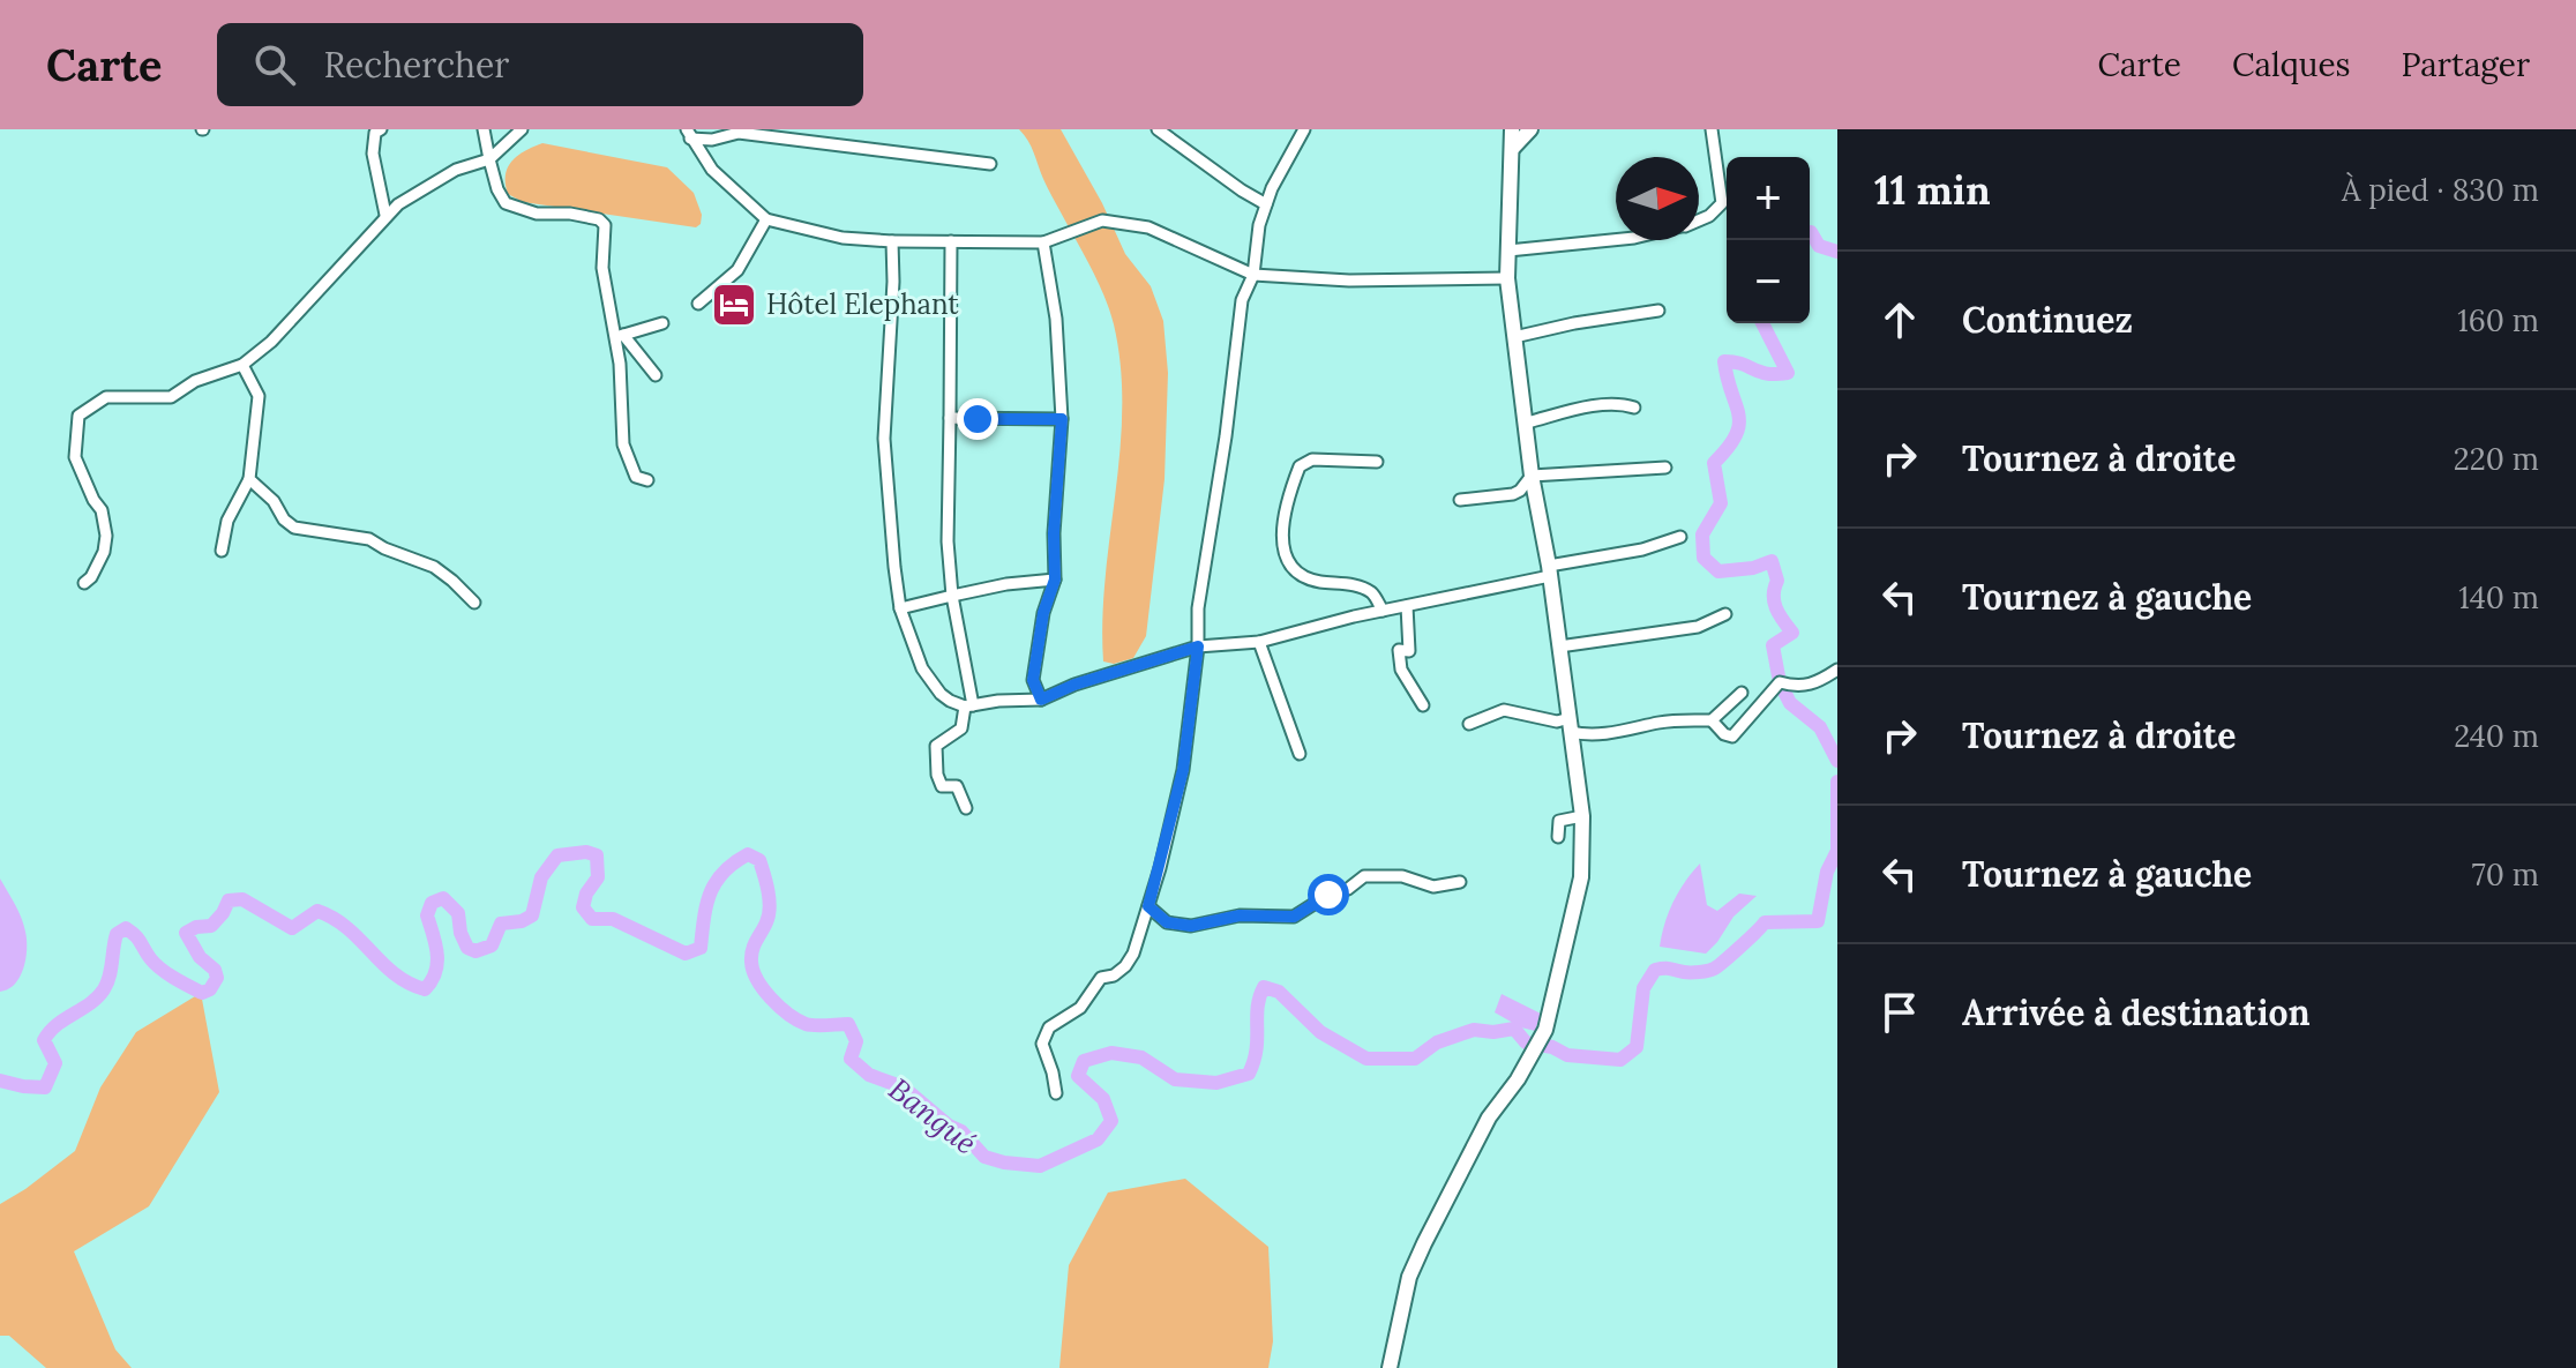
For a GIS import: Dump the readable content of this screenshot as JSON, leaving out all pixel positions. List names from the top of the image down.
{
  "water": ["Bangué"],
  "places": {
    "hotel": ["Hôtel Elephant"]
  },
  "north": "right",
  "page": {
    "header": "Carte",
    "search": "Rechercher",
    "nav": ["Carte", "Calques", "Partager"],
    "heading": ["11 min", "À pied · 830 m"],
    "map_buttons": ["+", "−"],
    "list": [
      ["Continuez", "160 m"],
      ["Tournez à droite", "220 m"],
      ["Tournez à gauche", "140 m"],
      ["Tournez à droite", "240 m"],
      ["Tournez à gauche", "70 m"],
      "Arrivée à destination"
    ]
  }
}
